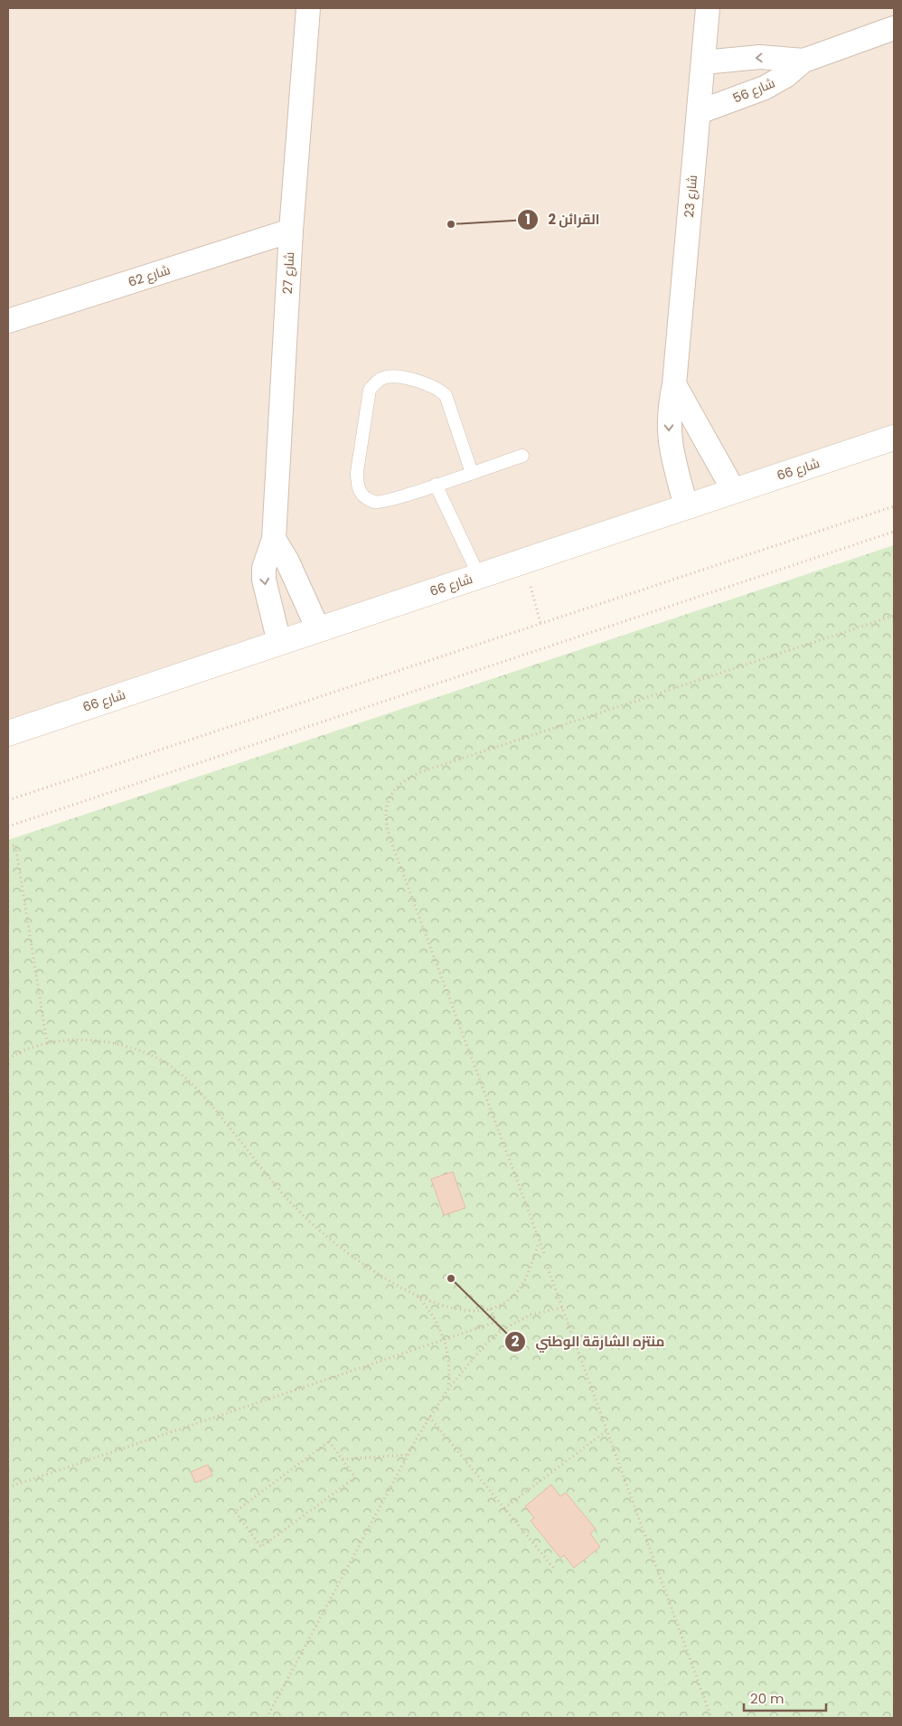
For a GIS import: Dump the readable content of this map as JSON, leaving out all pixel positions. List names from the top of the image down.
{
  "streets": {
    "street": [
      "شارع 56",
      "شارع 23",
      "شارع 27",
      "شارع 62",
      "شارع 66"
    ]
  },
  "crossings": [
    ["شارع 56", "شارع 23"],
    ["شارع 23", "شارع 66"],
    ["شارع 27", "شارع 62"],
    ["شارع 27", "شارع 66"]
  ],
  "places": ["القرائن 2", "منتزه الشارقة الوطني"],
  "scale_bar": "20 m"
}
